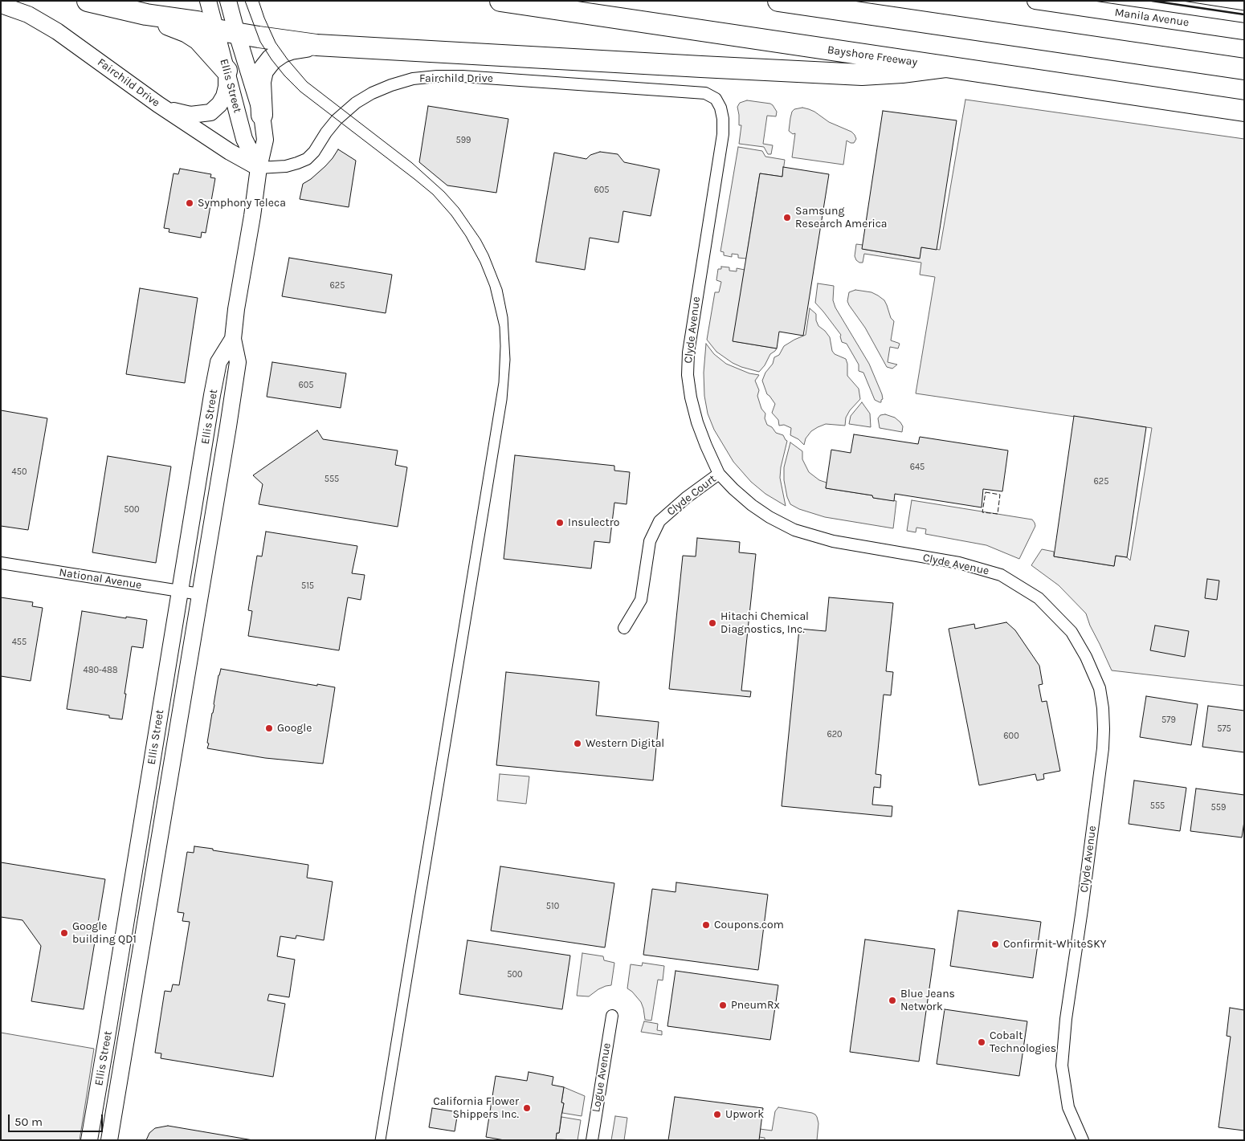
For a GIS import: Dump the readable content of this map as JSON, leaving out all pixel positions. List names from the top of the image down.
{
  "streets": {
    "highway": ["Bayshore Freeway"],
    "main road": ["Manila Avenue", "Fairchild Drive", "Ellis Street"],
    "street": [
      "Clyde Avenue",
      "Clyde Court",
      "National Avenue",
      "Logue Avenue"
    ]
  },
  "crossings": [
    ["Fairchild Drive", "Ellis Street"],
    ["Fairchild Drive", "Clyde Avenue"],
    ["Ellis Street", "National Avenue"],
    ["Clyde Avenue", "Clyde Court"]
  ],
  "places": [
    "Symphony Teleca",
    "Samsung Research America",
    "Insulectro",
    "Hitachi Chemical Diagnostics, Inc.",
    "Google",
    "Western Digital",
    "Coupons.com",
    "Google building QD1",
    "Confirmit-WhiteSKY",
    "Blue Jeans Network",
    "PneumRx",
    "Cobalt Technologies",
    "California Flower Shippers Inc.",
    "Upwork"
  ],
  "house_numbers": [
    "599",
    "605",
    "625",
    "605",
    "645",
    "450",
    "555",
    "625",
    "500",
    "515",
    "455",
    "480-488",
    "579",
    "575",
    "620",
    "600",
    "555",
    "559",
    "510",
    "500"
  ],
  "scale_bar": "50 m"
}
